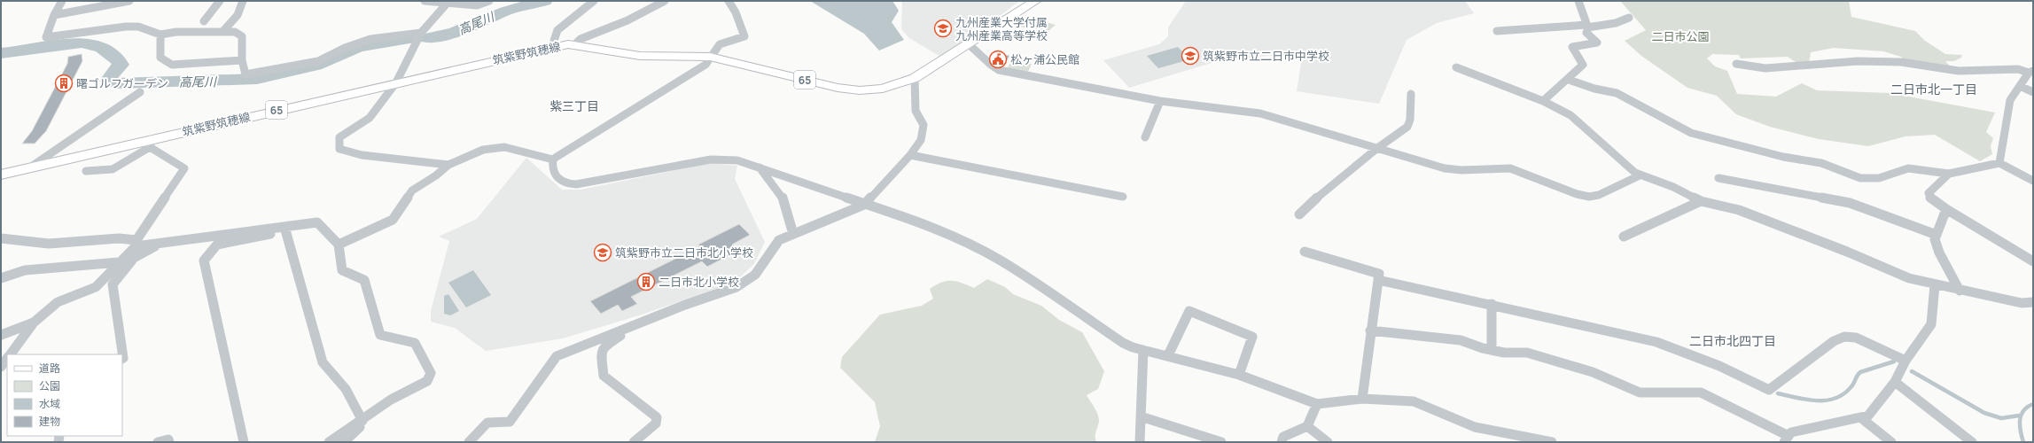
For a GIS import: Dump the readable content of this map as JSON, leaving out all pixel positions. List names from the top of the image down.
{
  "streets": {
    "main road": ["筑紫野筑穂線", "65"]
  },
  "districts": ["二日市北一丁目", "紫三丁目", "二日市北四丁目"],
  "water": ["高尾川"],
  "parks": ["二日市公園"],
  "places": {
    "school or university": ["九州産業大学付属 九州産業高等学校", "筑紫野市立二日市中学校", "筑紫野市立二日市北小学校"],
    "public building": ["松ヶ浦公民館"],
    "building": ["曙ゴルフガーデン", "二日市北小学校"]
  },
  "legend": [
    "道路",
    "公園",
    "水域",
    "建物"
  ]
}
